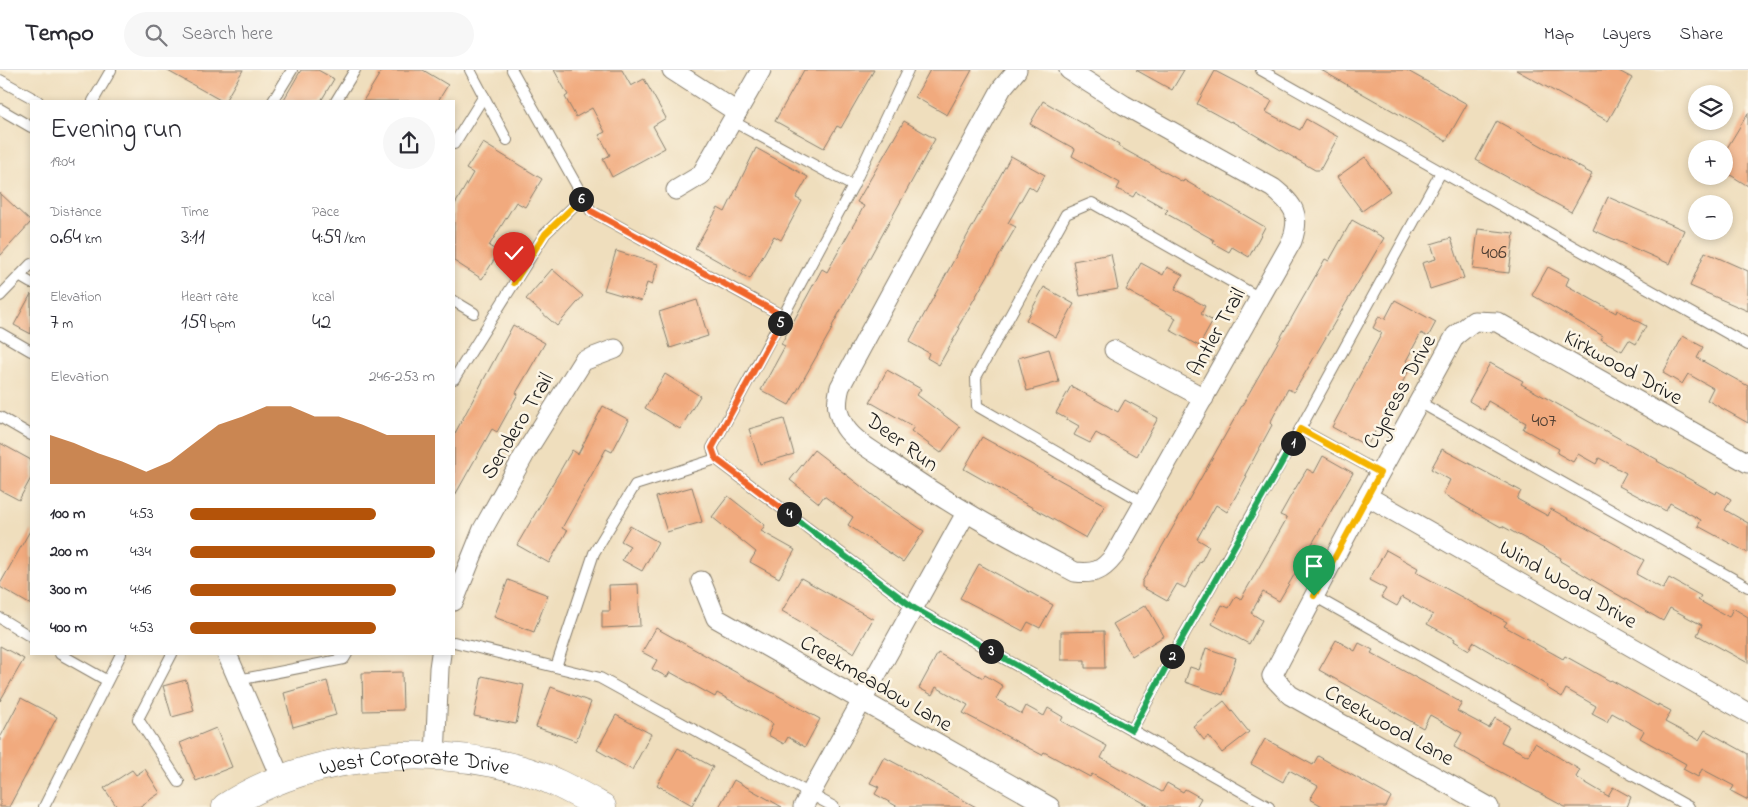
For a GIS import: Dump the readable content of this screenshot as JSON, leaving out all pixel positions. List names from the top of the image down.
{
  "streets": {
    "street": [
      "Antler Trail",
      "Kirkwood Drive",
      "Cypress Drive",
      "Sendero Trail",
      "Deer Run",
      "Wind Wood Drive",
      "Creekmeadow Lane",
      "Creekwood Lane",
      "West Corporate Drive"
    ]
  },
  "crossings": [
    ["Antler Trail", "Deer Run"],
    ["Kirkwood Drive", "Cypress Drive"],
    ["Cypress Drive", "Wind Wood Drive"],
    ["Cypress Drive", "Creekwood Lane"]
  ],
  "house_numbers": ["406", "407"],
  "page": {
    "header": "Tempo",
    "search": "Search here",
    "nav": ["Map", "Layers", "Share"],
    "map_buttons": ["+", "−"],
    "heading": ["Evening run", "19:04"],
    "stats": [
      ["Distance", "0.64 km"],
      ["Time", "3:11"],
      ["Pace", "4:59 /km"],
      ["Elevation", "7 m"],
      ["Heart rate", "159 bpm"],
      ["kcal", "42"]
    ],
    "pins": [
      "6",
      "5",
      "1",
      "4",
      "3",
      "2"
    ],
    "chart": ["Elevation", "246–253 m"],
    "list": [
      {
        "name": "100 m",
        "note": "4:53"
      },
      {
        "name": "200 m",
        "note": "4:34"
      },
      {
        "name": "300 m",
        "note": "4:46"
      },
      {
        "name": "400 m",
        "note": "4:53"
      }
    ]
  }
}
